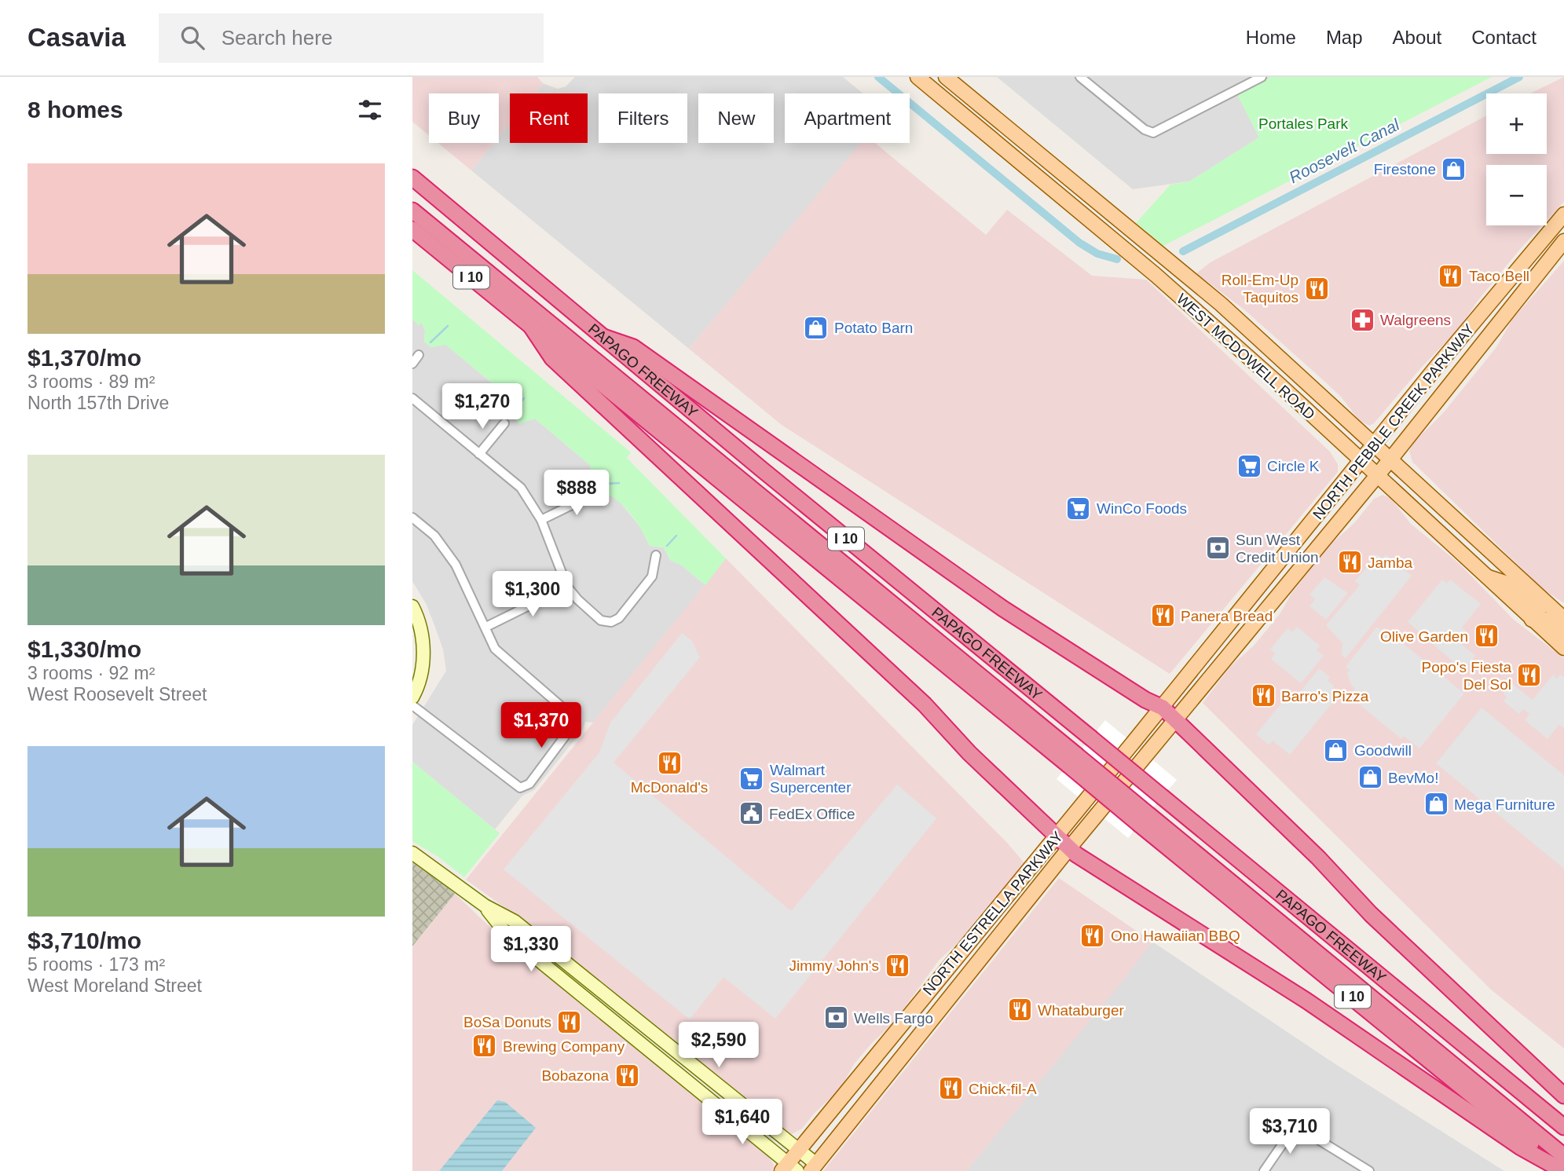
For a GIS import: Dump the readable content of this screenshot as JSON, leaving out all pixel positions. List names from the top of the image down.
{
  "streets": {
    "highway": ["I 10", "PAPAGO FREEWAY"],
    "main road": ["WEST MCDOWELL ROAD", "NORTH PEBBLE CREEK PARKWAY", "NORTH ESTRELLA PARKWAY"]
  },
  "crossings": [
    ["WEST MCDOWELL ROAD", "NORTH PEBBLE CREEK PARKWAY"],
    ["NORTH PEBBLE CREEK PARKWAY", "NORTH ESTRELLA PARKWAY"]
  ],
  "water": ["Roosevelt Canal"],
  "parks": ["Portales Park"],
  "places": {
    "shop": [
      "Firestone",
      "Potato Barn",
      "Goodwill",
      "BevMo!",
      "Mega Furniture"
    ],
    "restaurant": [
      "Taco Bell",
      "Roll-Em-Up Taquitos",
      "Jamba",
      "Panera Bread",
      "Olive Garden",
      "Popo's Fiesta Del Sol",
      "Barro's Pizza",
      "McDonald's",
      "Ono Hawaiian BBQ",
      "Jimmy John's",
      "Whataburger",
      "BoSa Donuts",
      "Brewing Company",
      "Bobazona",
      "Chick-fil-A"
    ],
    "pharmacy": ["Walgreens"],
    "supermarket": ["Circle K", "WinCo Foods", "Walmart Supercenter"],
    "bank": ["Sun West Credit Union", "Wells Fargo"],
    "public building": ["FedEx Office"]
  },
  "page": {
    "header": "Casavia",
    "search": "Search here",
    "nav": [
      "Home",
      "Map",
      "About",
      "Contact"
    ],
    "heading": "8 homes",
    "map_buttons": ["+", "−"],
    "chip": [
      "Buy",
      "Rent",
      "Filters",
      "New",
      "Apartment"
    ],
    "list": [
      {
        "name": "$1,370/mo",
        "note": "3 rooms · 89 m² · North 157th Drive"
      },
      {
        "name": "$1,330/mo",
        "note": "3 rooms · 92 m² · West Roosevelt Street"
      },
      {
        "name": "$3,710/mo",
        "note": "5 rooms · 173 m² · West Moreland Street"
      }
    ],
    "price": [
      "$1,270",
      "$888",
      "$1,300",
      "$1,370",
      "$1,330",
      "$2,590",
      "$1,640",
      "$3,710"
    ]
  }
}
